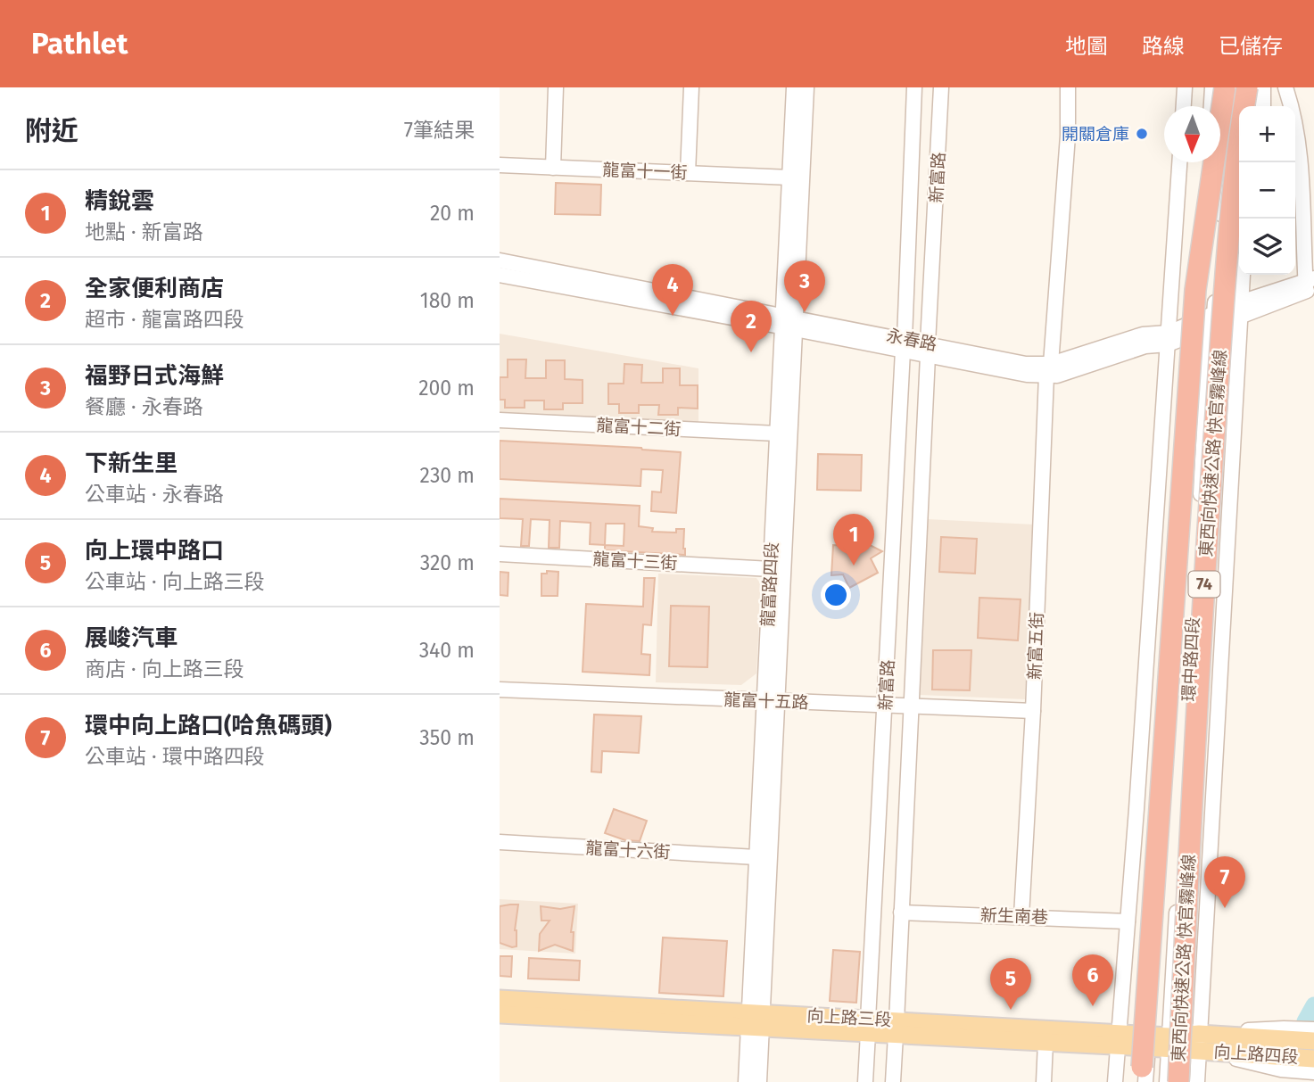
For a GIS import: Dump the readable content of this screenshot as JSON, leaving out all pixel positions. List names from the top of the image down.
{
  "streets": {
    "highway": ["東西向快速公路 快官霧峰線", "74"],
    "main road": ["向上路三段", "向上路四段"],
    "street": [
      "龍富十一街",
      "新富路",
      "永春路",
      "龍富十二街",
      "龍富十三街",
      "龍富路四段",
      "新富五街",
      "環中路四段",
      "龍富十五路",
      "龍富十六街",
      "新生南巷"
    ]
  },
  "crossings": [
    ["龍富十一街", "龍富路四段"],
    ["新富路", "永春路"],
    ["新富路", "龍富十五路"],
    ["新富路", "新生南巷"],
    ["新富路", "向上路三段"],
    ["永春路", "龍富路四段"],
    ["永春路", "新富五街"],
    ["永春路", "環中路四段"],
    ["龍富十二街", "龍富路四段"],
    ["東西向快速公路 快官霧峰線", "環中路四段"],
    ["龍富十三街", "龍富路四段"],
    ["龍富路四段", "龍富十五路"],
    ["龍富路四段", "龍富十六街"],
    ["龍富路四段", "向上路三段"],
    ["新富五街", "龍富十五路"],
    ["新富五街", "新生南巷"],
    ["環中路四段", "向上路三段"],
    ["環中路四段", "向上路四段"],
    ["向上路三段", "向上路四段"]
  ],
  "places": ["開關倉庫"],
  "north": "bottom",
  "page": {
    "header": "Pathlet",
    "nav": ["地圖", "路線", "已儲存"],
    "heading": ["附近", "7筆結果"],
    "map_buttons": ["+", "−"],
    "list": [
      {
        "mark": "1",
        "name": "精銳雲",
        "note": "地點 · 新富路",
        "value": "20 m"
      },
      {
        "mark": "2",
        "name": "全家便利商店",
        "note": "超市 · 龍富路四段",
        "value": "180 m"
      },
      {
        "mark": "3",
        "name": "福野日式海鮮",
        "note": "餐廳 · 永春路",
        "value": "200 m"
      },
      {
        "mark": "4",
        "name": "下新生里",
        "note": "公車站 · 永春路",
        "value": "230 m"
      },
      {
        "mark": "5",
        "name": "向上環中路口",
        "note": "公車站 · 向上路三段",
        "value": "320 m"
      },
      {
        "mark": "6",
        "name": "展峻汽車",
        "note": "商店 · 向上路三段",
        "value": "340 m"
      },
      {
        "mark": "7",
        "name": "環中向上路口(哈魚碼頭)",
        "note": "公車站 · 環中路四段",
        "value": "350 m"
      }
    ],
    "pins": [
      "3",
      "4",
      "2",
      "1",
      "7",
      "6",
      "5"
    ]
  }
}
